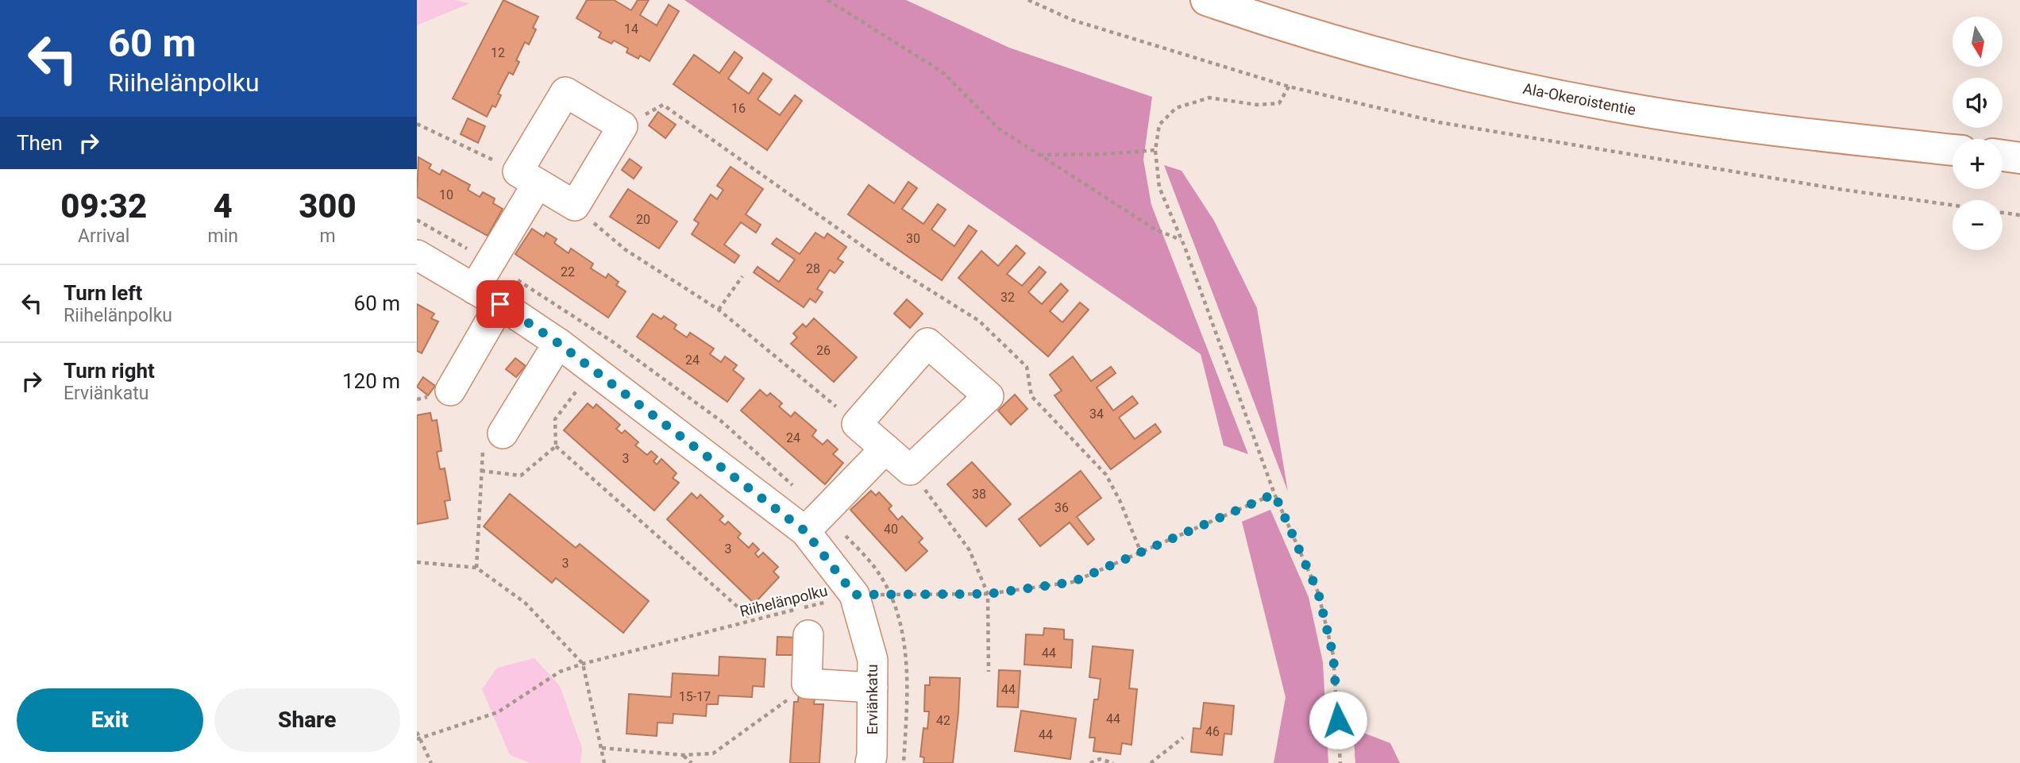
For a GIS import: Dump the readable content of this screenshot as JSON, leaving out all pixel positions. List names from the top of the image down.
{
  "streets": {
    "main road": ["Ala-Okeroistentie"],
    "street": ["Erviänkatu"],
    "path": ["Riihelänpolku"]
  },
  "crossings": [
    ["Riihelänpolku", "Erviänkatu"]
  ],
  "house_numbers": [
    "14",
    "12",
    "16",
    "10",
    "20",
    "30",
    "28",
    "22",
    "32",
    "26",
    "24",
    "34",
    "24",
    "3",
    "38",
    "36",
    "40",
    "3",
    "3",
    "44",
    "44",
    "15-17",
    "44",
    "42",
    "46",
    "44"
  ],
  "north": "bottom",
  "page": {
    "turn": ["60 m", "Riihelänpolku"],
    "map_buttons": ["+", "−"],
    "then": "Then",
    "eta": [
      "09:32",
      "Arrival",
      "4",
      "min",
      "300",
      "m"
    ],
    "list": [
      {
        "name": "Turn left",
        "note": "Riihelänpolku",
        "value": "60 m"
      },
      {
        "name": "Turn right",
        "note": "Erviänkatu",
        "value": "120 m"
      }
    ],
    "buttons": ["Exit", "Share"]
  }
}
